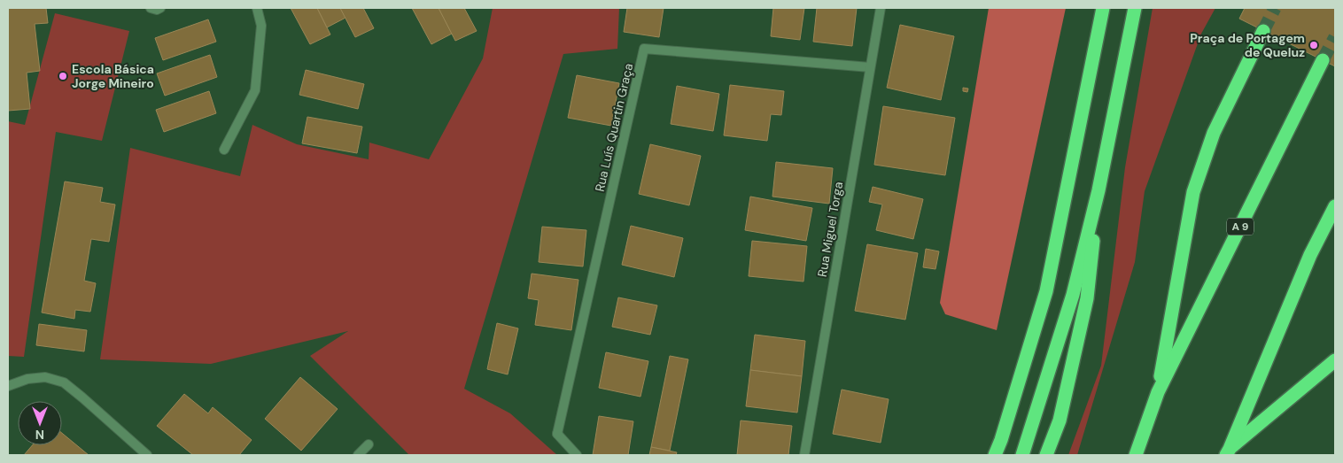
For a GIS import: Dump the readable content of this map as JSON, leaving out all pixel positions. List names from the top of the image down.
{
  "streets": {
    "highway": ["A 9"],
    "street": ["Rua Luís Quartin Graça", "Rua Miguel Torga"]
  },
  "crossings": [
    ["Rua Luís Quartin Graça", "Rua Miguel Torga"]
  ],
  "places": ["Praça de Portagem de Queluz", "Escola Básica Jorge Mineiro"],
  "north": "bottom"
}
